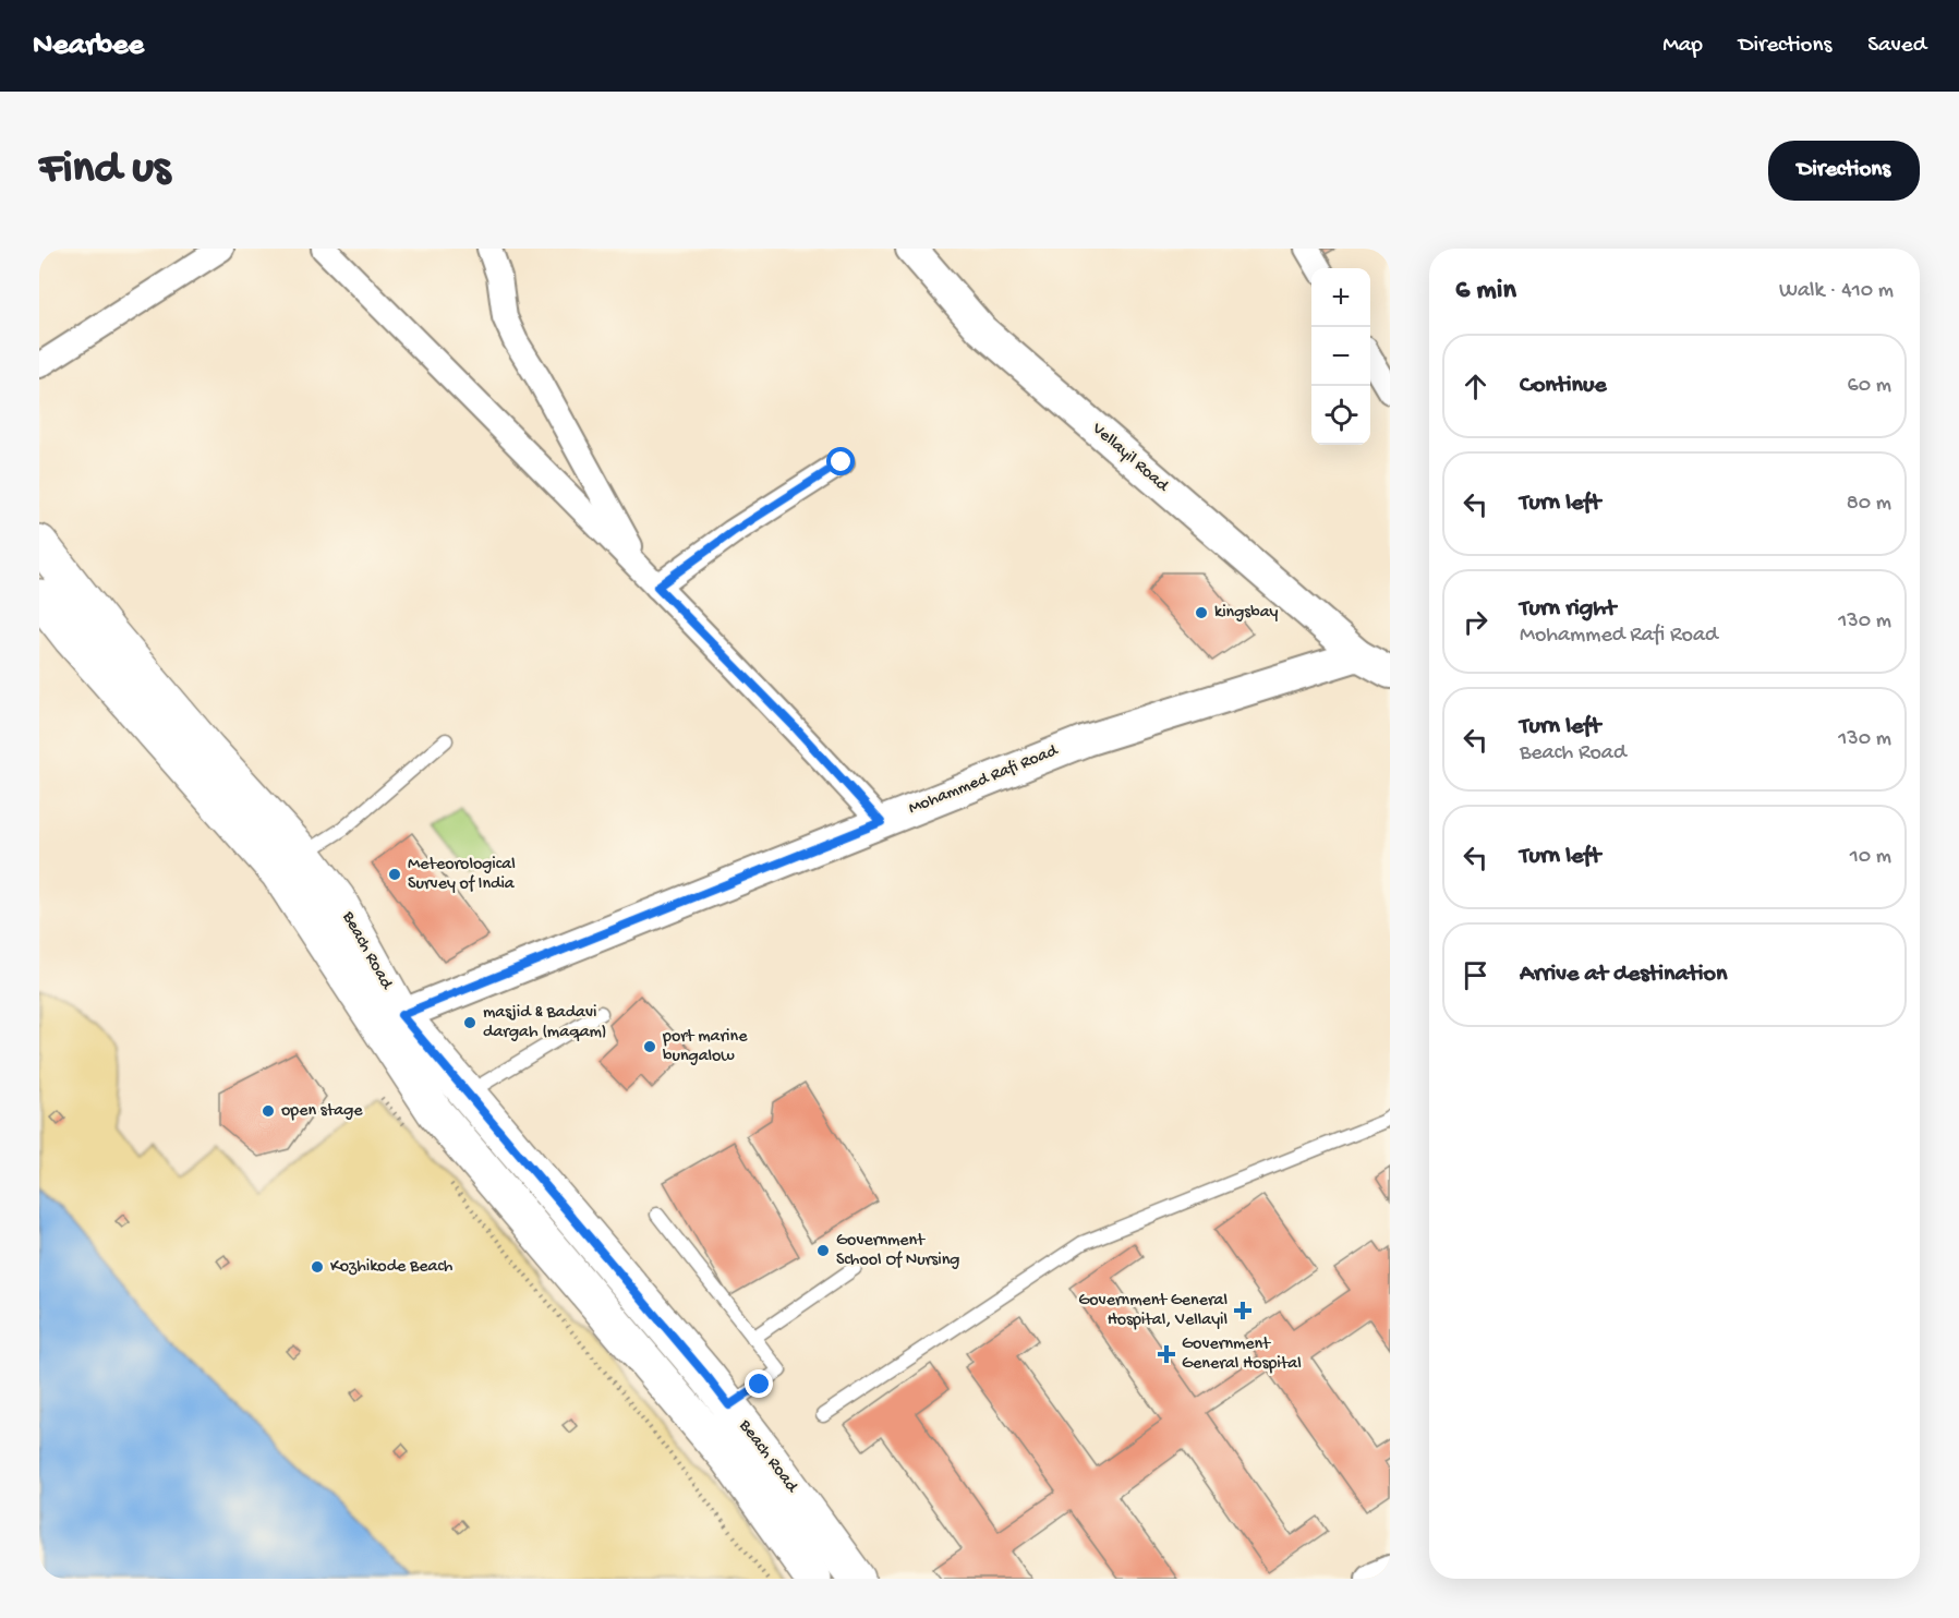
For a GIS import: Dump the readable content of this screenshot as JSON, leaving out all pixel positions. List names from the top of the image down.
{
  "streets": {
    "main road": ["Beach Road"],
    "street": ["Vellayil Road", "Mohammed Rafi Road"]
  },
  "crossings": [
    ["Vellayil Road", "Mohammed Rafi Road"],
    ["Mohammed Rafi Road", "Beach Road"]
  ],
  "places": {
    "other": [
      "kingsbay",
      "Meteorological Survey of India",
      "masjid & Badavi dargah (maqam)",
      "port marine bungalow",
      "open stage",
      "Government School Of Nursing",
      "Kozhikode Beach"
    ],
    "health": ["Government General Hospital, Vellayil", "Government General Hospital"]
  },
  "page": {
    "header": "Nearbee",
    "nav": ["Map", "Directions", "Saved"],
    "buttons": "Directions",
    "title": "Find us",
    "heading": ["6 min", "Walk · 410 m"],
    "map_buttons": ["+", "−"],
    "list": [
      ["Continue", "60 m"],
      ["Turn left", "80 m"],
      ["Turn right", "Mohammed Rafi Road", "130 m"],
      ["Turn left", "Beach Road", "130 m"],
      ["Turn left", "10 m"],
      "Arrive at destination"
    ]
  }
}
